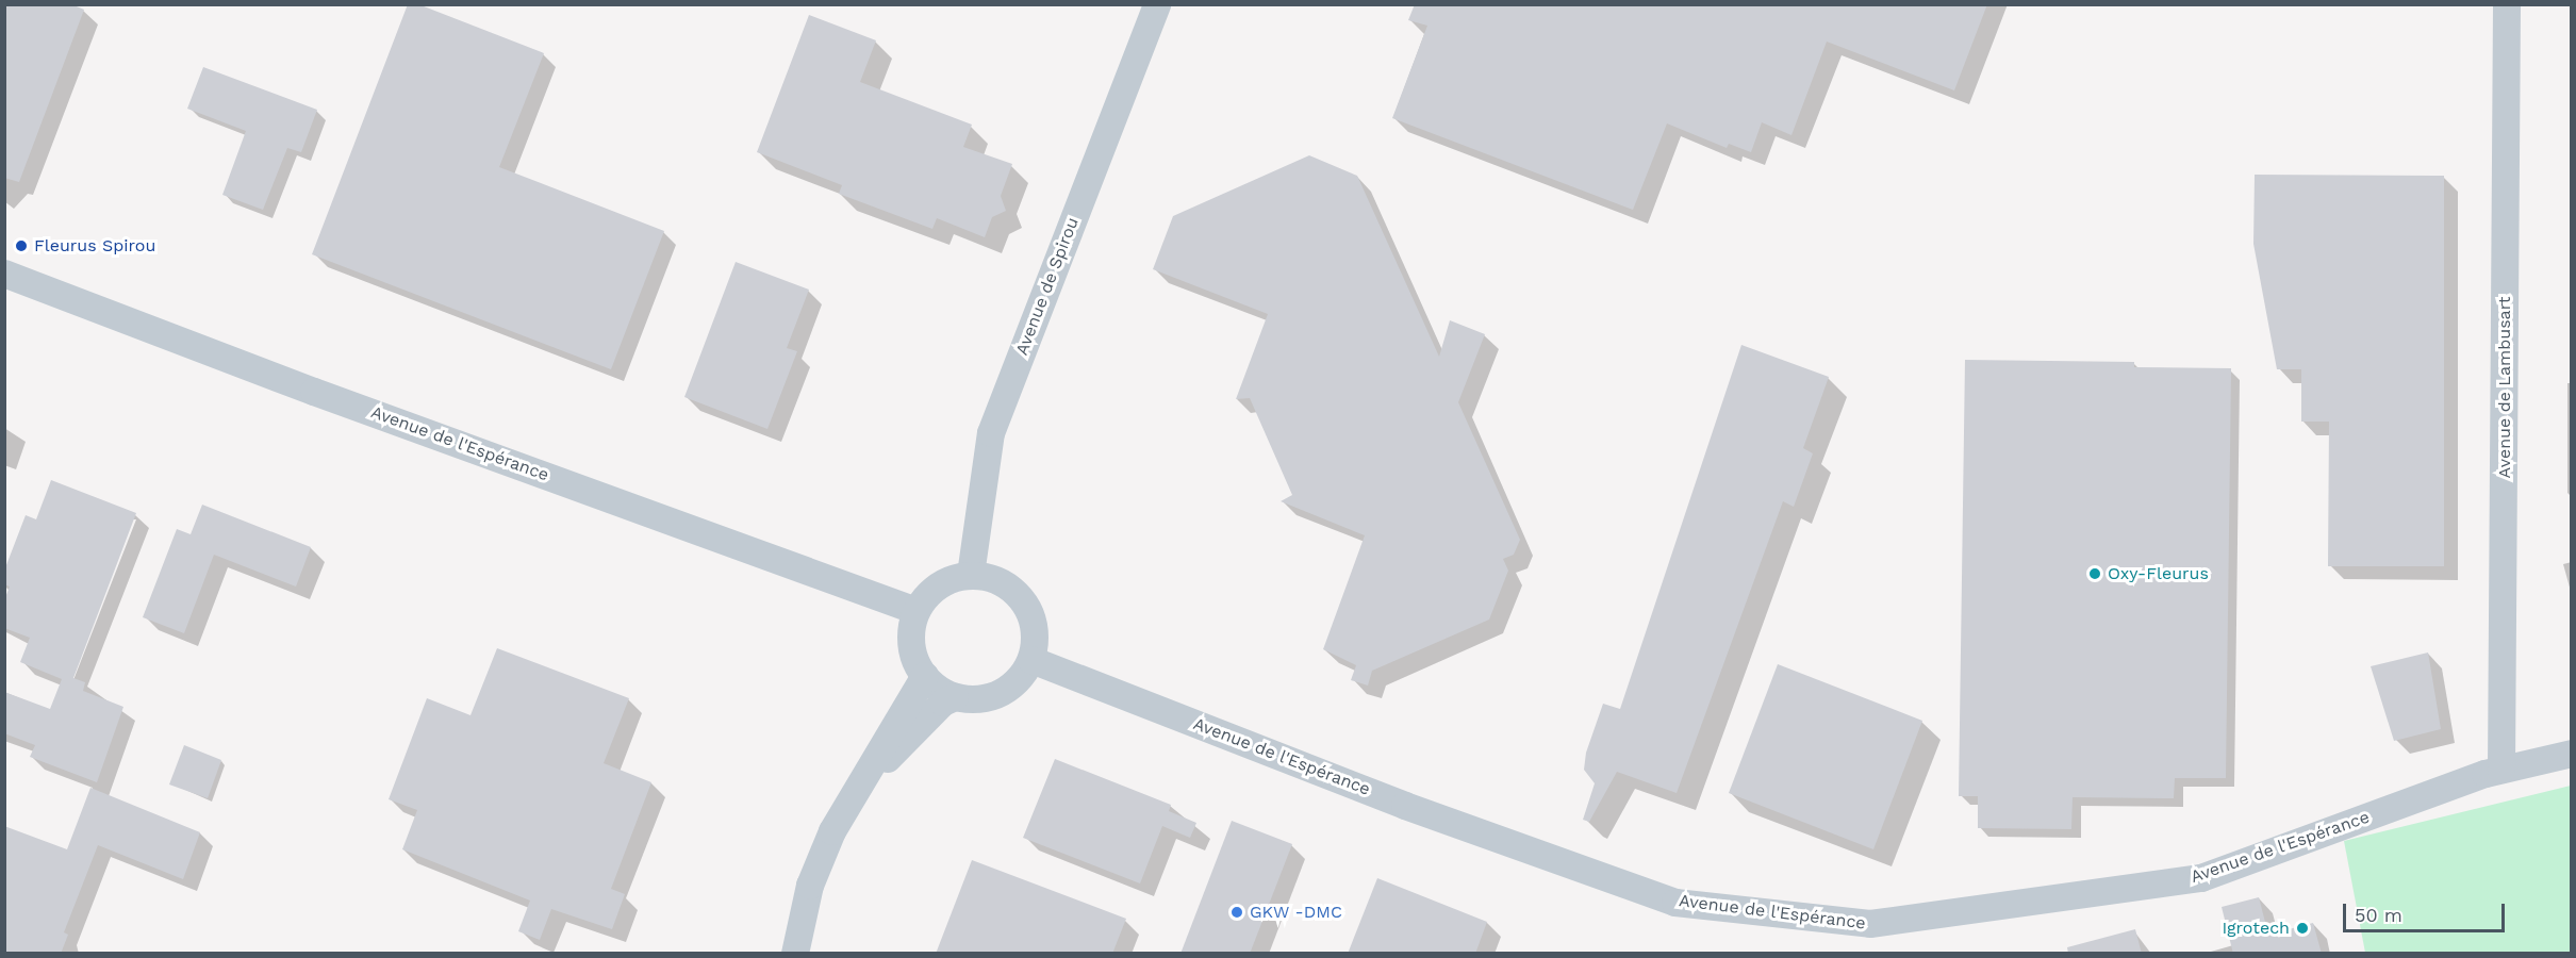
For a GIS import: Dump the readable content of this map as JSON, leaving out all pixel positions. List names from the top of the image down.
{
  "streets": {
    "street": ["Avenue de Spirou", "Avenue de Lambusart", "Avenue de l'Espérance"]
  },
  "crossings": [
    ["Avenue de Spirou", "Avenue de l'Espérance"],
    ["Avenue de Lambusart", "Avenue de l'Espérance"]
  ],
  "places": [
    "Fleurus Spirou",
    "Oxy-Fleurus",
    "GKW -DMC",
    "Igrotech"
  ],
  "scale_bar": "50 m"
}
